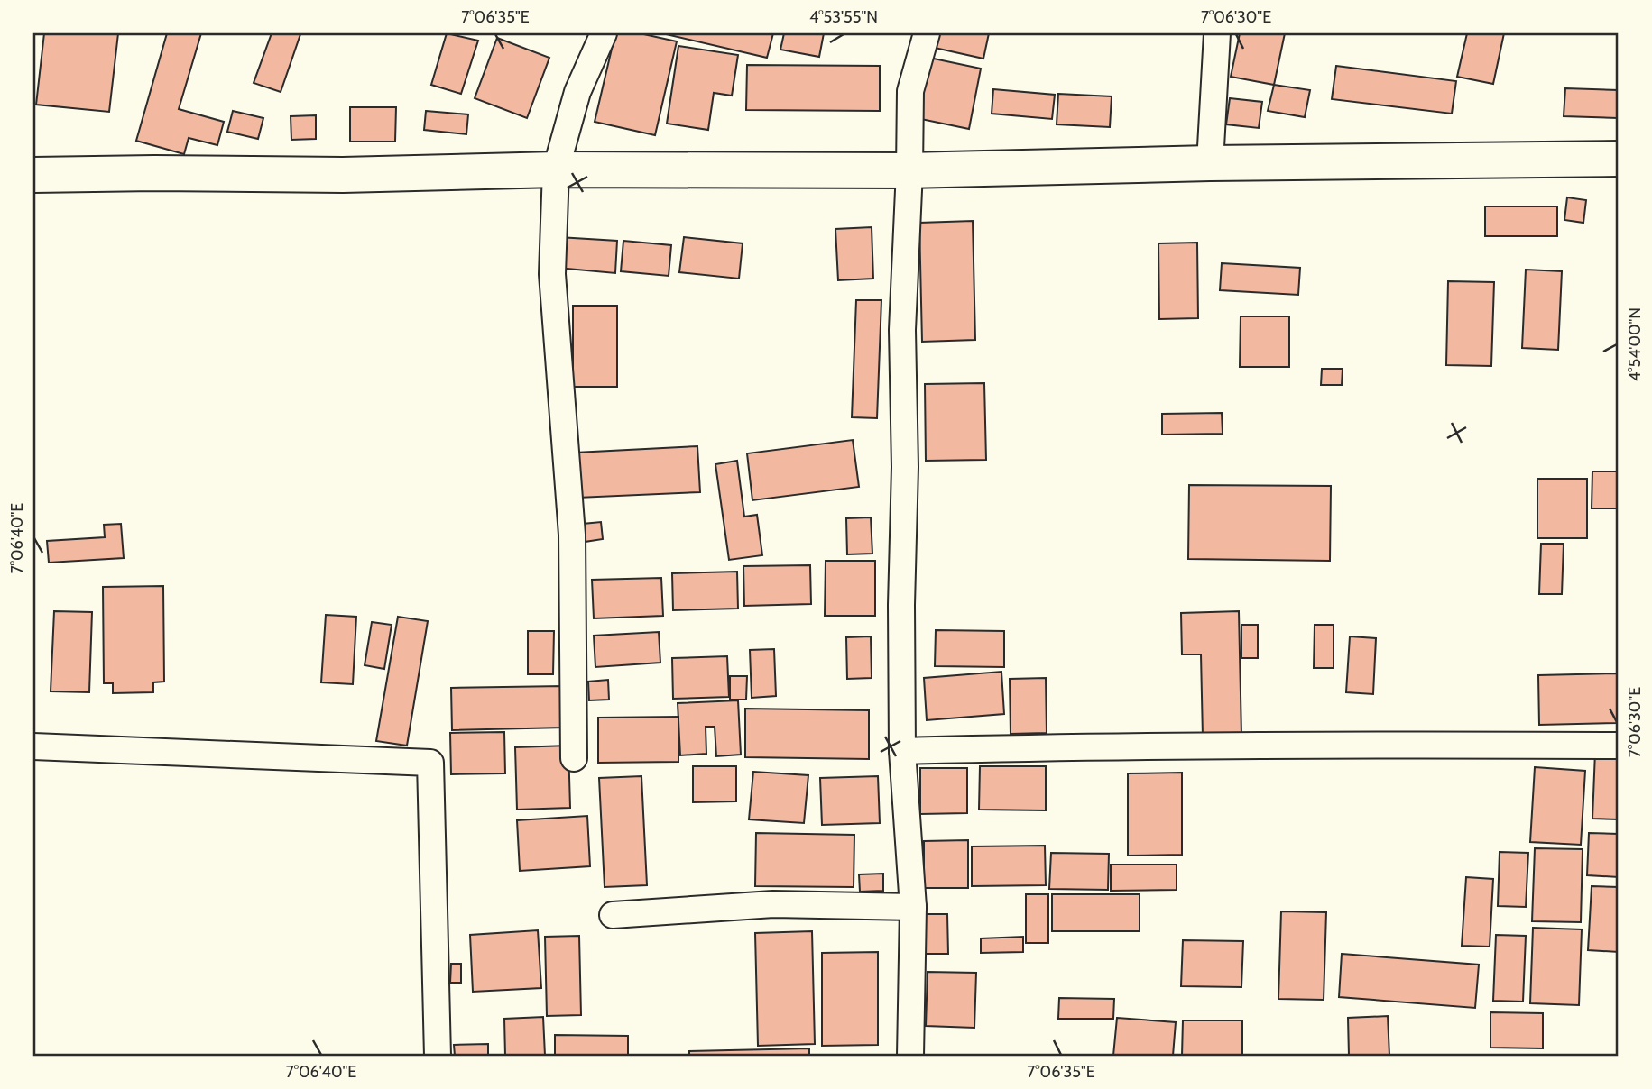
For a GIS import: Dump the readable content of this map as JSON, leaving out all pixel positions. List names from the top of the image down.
{
  "coordinates": [
    "7°06'35\"E",
    "4°53'55\"N",
    "7°06'30\"E",
    "4°54'00\"N",
    "7°06'40\"E"
  ]
}
